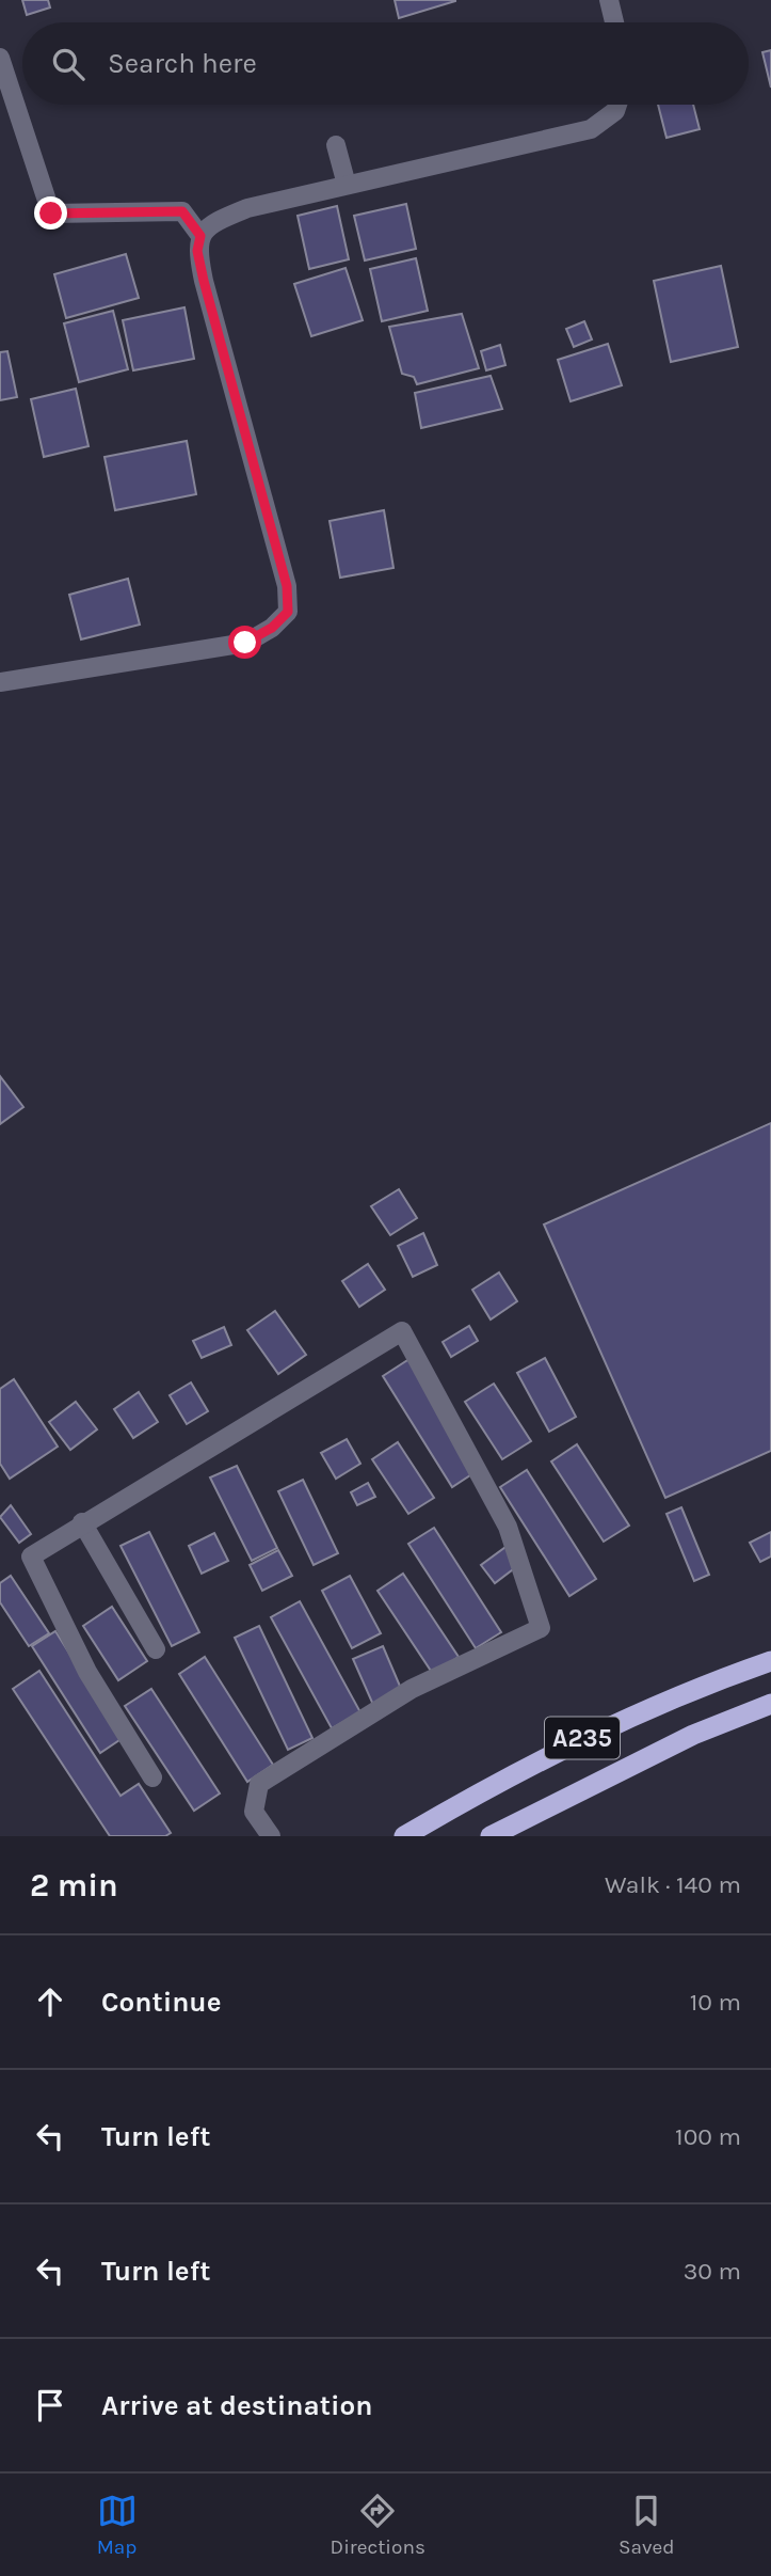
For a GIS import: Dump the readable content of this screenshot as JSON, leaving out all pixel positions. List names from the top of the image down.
{
  "streets": {
    "highway": ["A235"]
  },
  "page": {
    "search": "Search here",
    "heading": ["2 min", "Walk · 140 m"],
    "list": [
      ["Continue", "10 m"],
      ["Turn left", "100 m"],
      ["Turn left", "30 m"],
      "Arrive at destination"
    ],
    "nav": ["Map", "Directions", "Saved"]
  }
}
